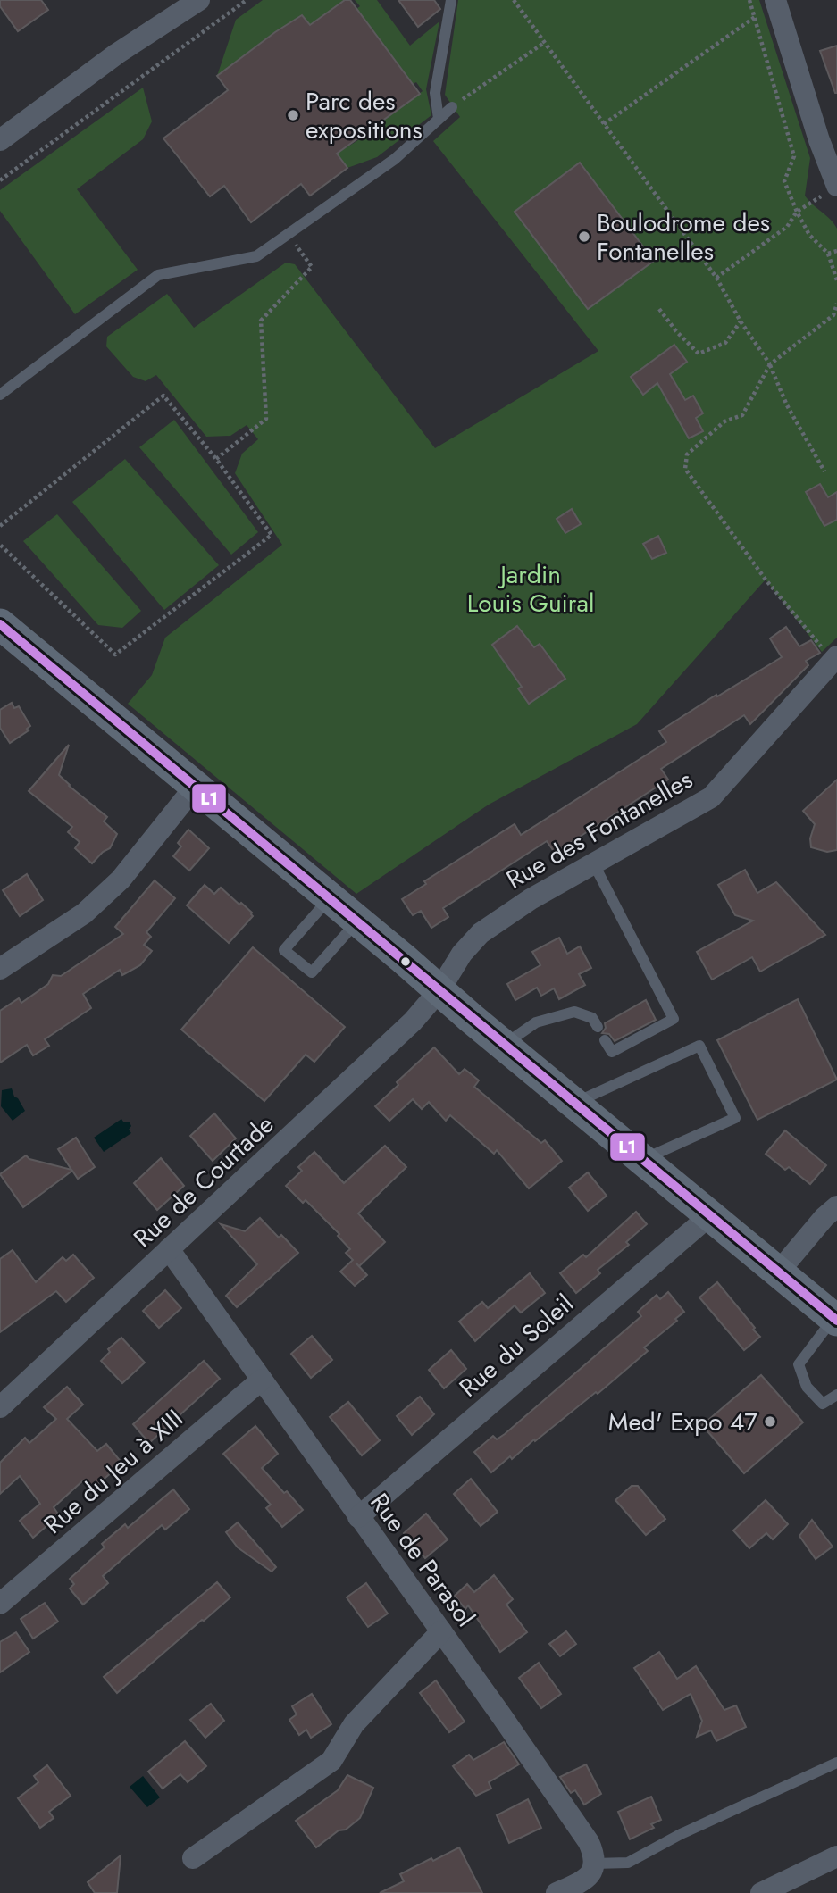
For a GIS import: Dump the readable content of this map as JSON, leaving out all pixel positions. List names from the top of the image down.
{
  "streets": {
    "street": [
      "Rue des Fontanelles",
      "Rue de Courtade",
      "Rue du Soleil",
      "Rue du Jeu à XIII",
      "Rue de Parasol"
    ]
  },
  "crossings": [
    ["Rue des Fontanelles", "Rue de Courtade"],
    ["Rue de Courtade", "Rue de Parasol"],
    ["Rue du Soleil", "Rue de Parasol"],
    ["Rue du Jeu à XIII", "Rue de Parasol"]
  ],
  "parks": ["Jardin Louis Guiral"],
  "places": ["Parc des expositions", "Boulodrome des Fontanelles", "Med' Expo 47"],
  "lines": ["transit line L1"]
}
